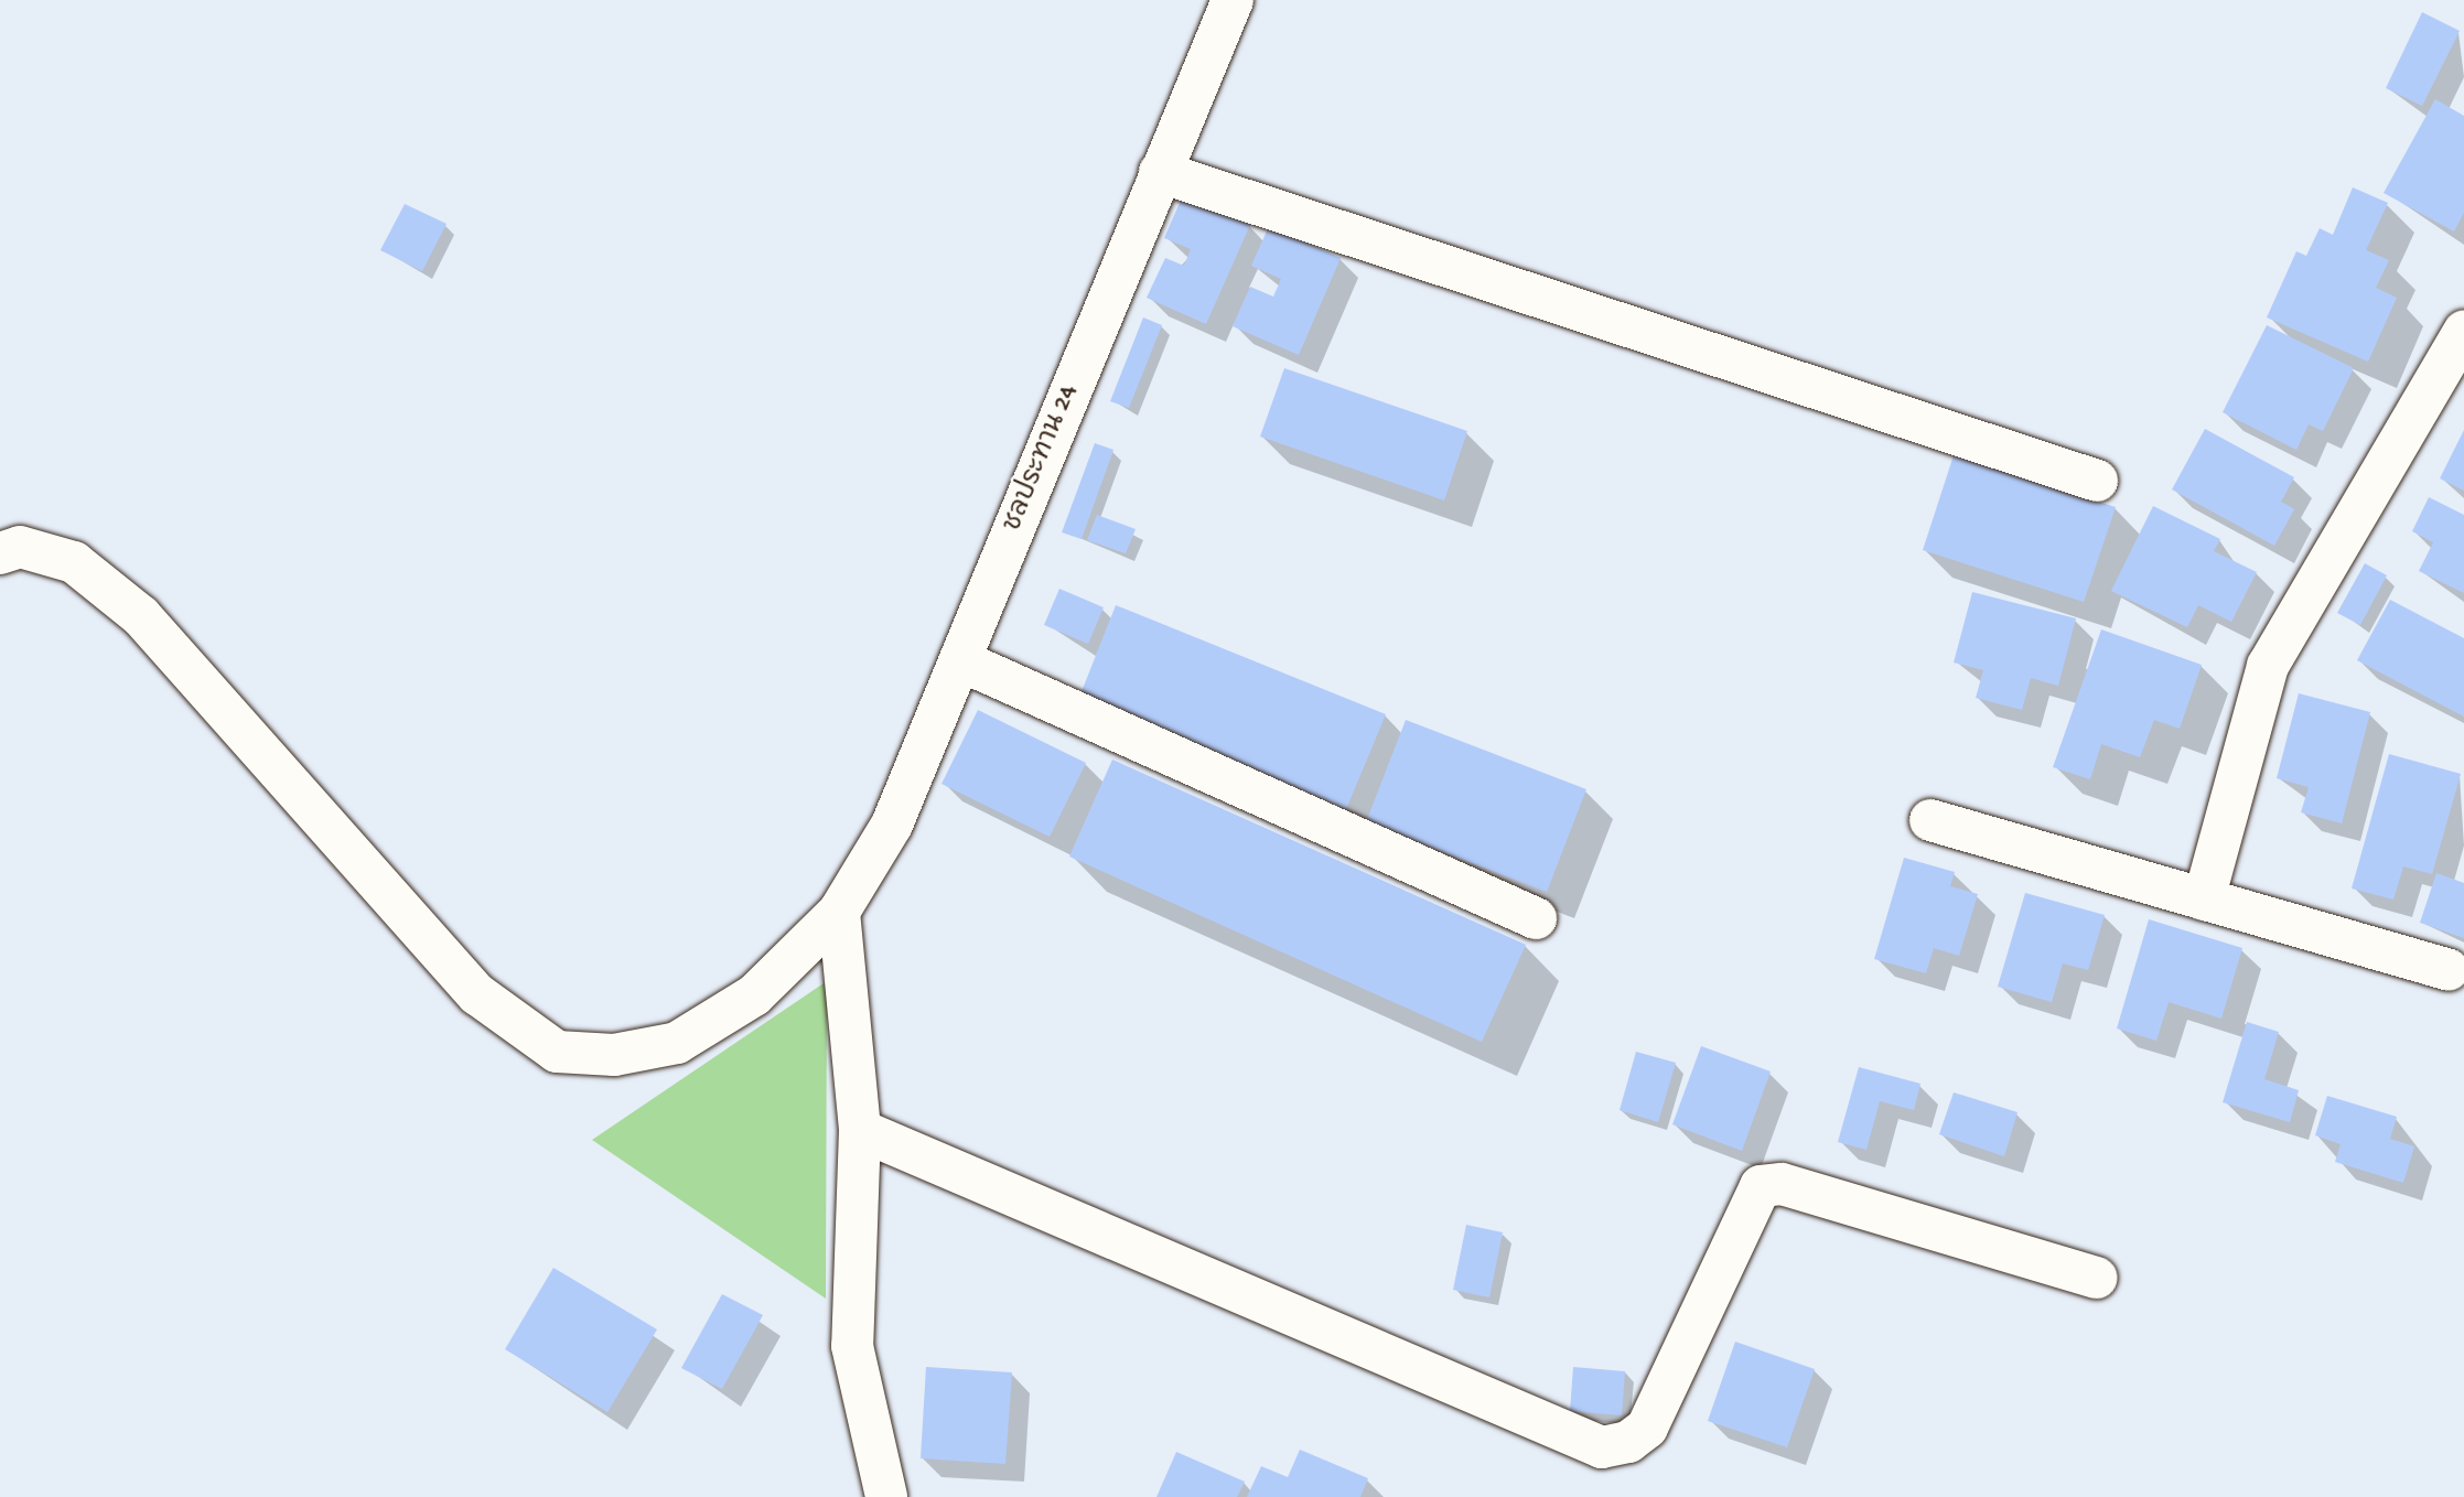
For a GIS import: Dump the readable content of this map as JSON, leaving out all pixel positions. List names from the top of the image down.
{
  "streets": {
    "street": ["ชลประทาน 24"]
  }
}
